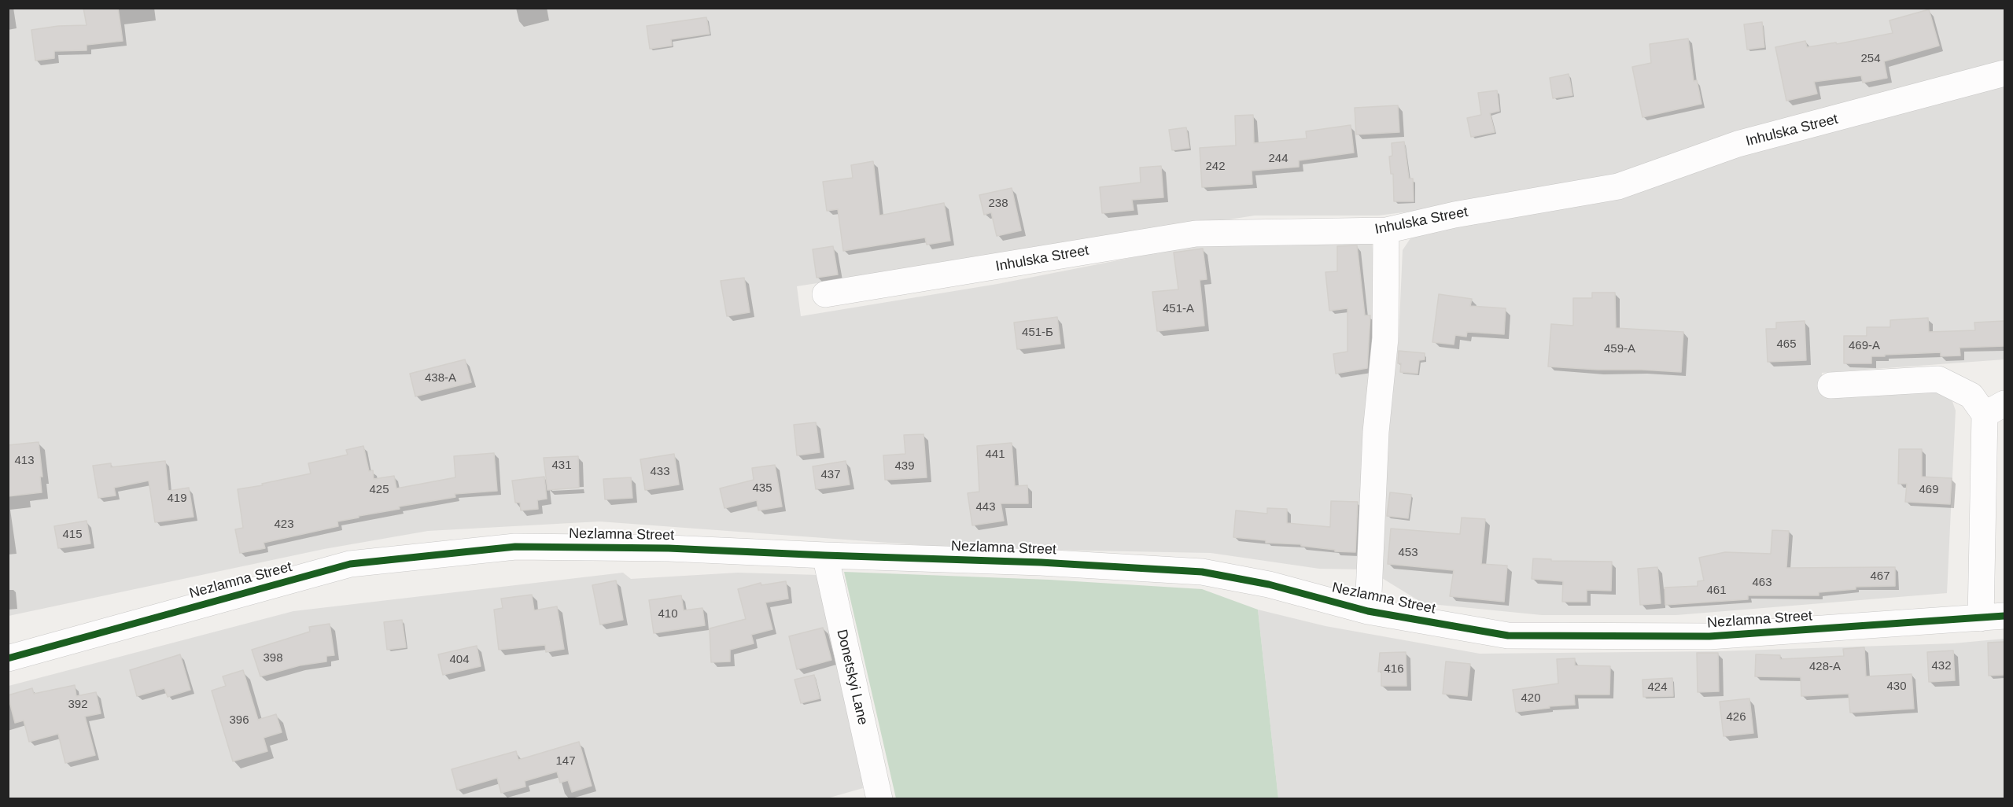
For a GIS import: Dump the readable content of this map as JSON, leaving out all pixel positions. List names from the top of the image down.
{
  "streets": {
    "street": ["Inhulska Street", "Nezlamna Street", "Donetskyi Lane"]
  },
  "crossings": [
    ["Inhulska Street", "Nezlamna Street"],
    ["Nezlamna Street", "Donetskyi Lane"]
  ],
  "house_numbers": [
    "254",
    "244",
    "242",
    "238",
    "451-А",
    "451-Б",
    "465",
    "469-А",
    "459-А",
    "438-А",
    "441",
    "413",
    "431",
    "439",
    "433",
    "437",
    "435",
    "425",
    "469",
    "419",
    "443",
    "423",
    "415",
    "453",
    "467",
    "463",
    "461",
    "410",
    "398",
    "404",
    "432",
    "428-А",
    "416",
    "430",
    "424",
    "420",
    "392",
    "426",
    "396",
    "147"
  ]
}
